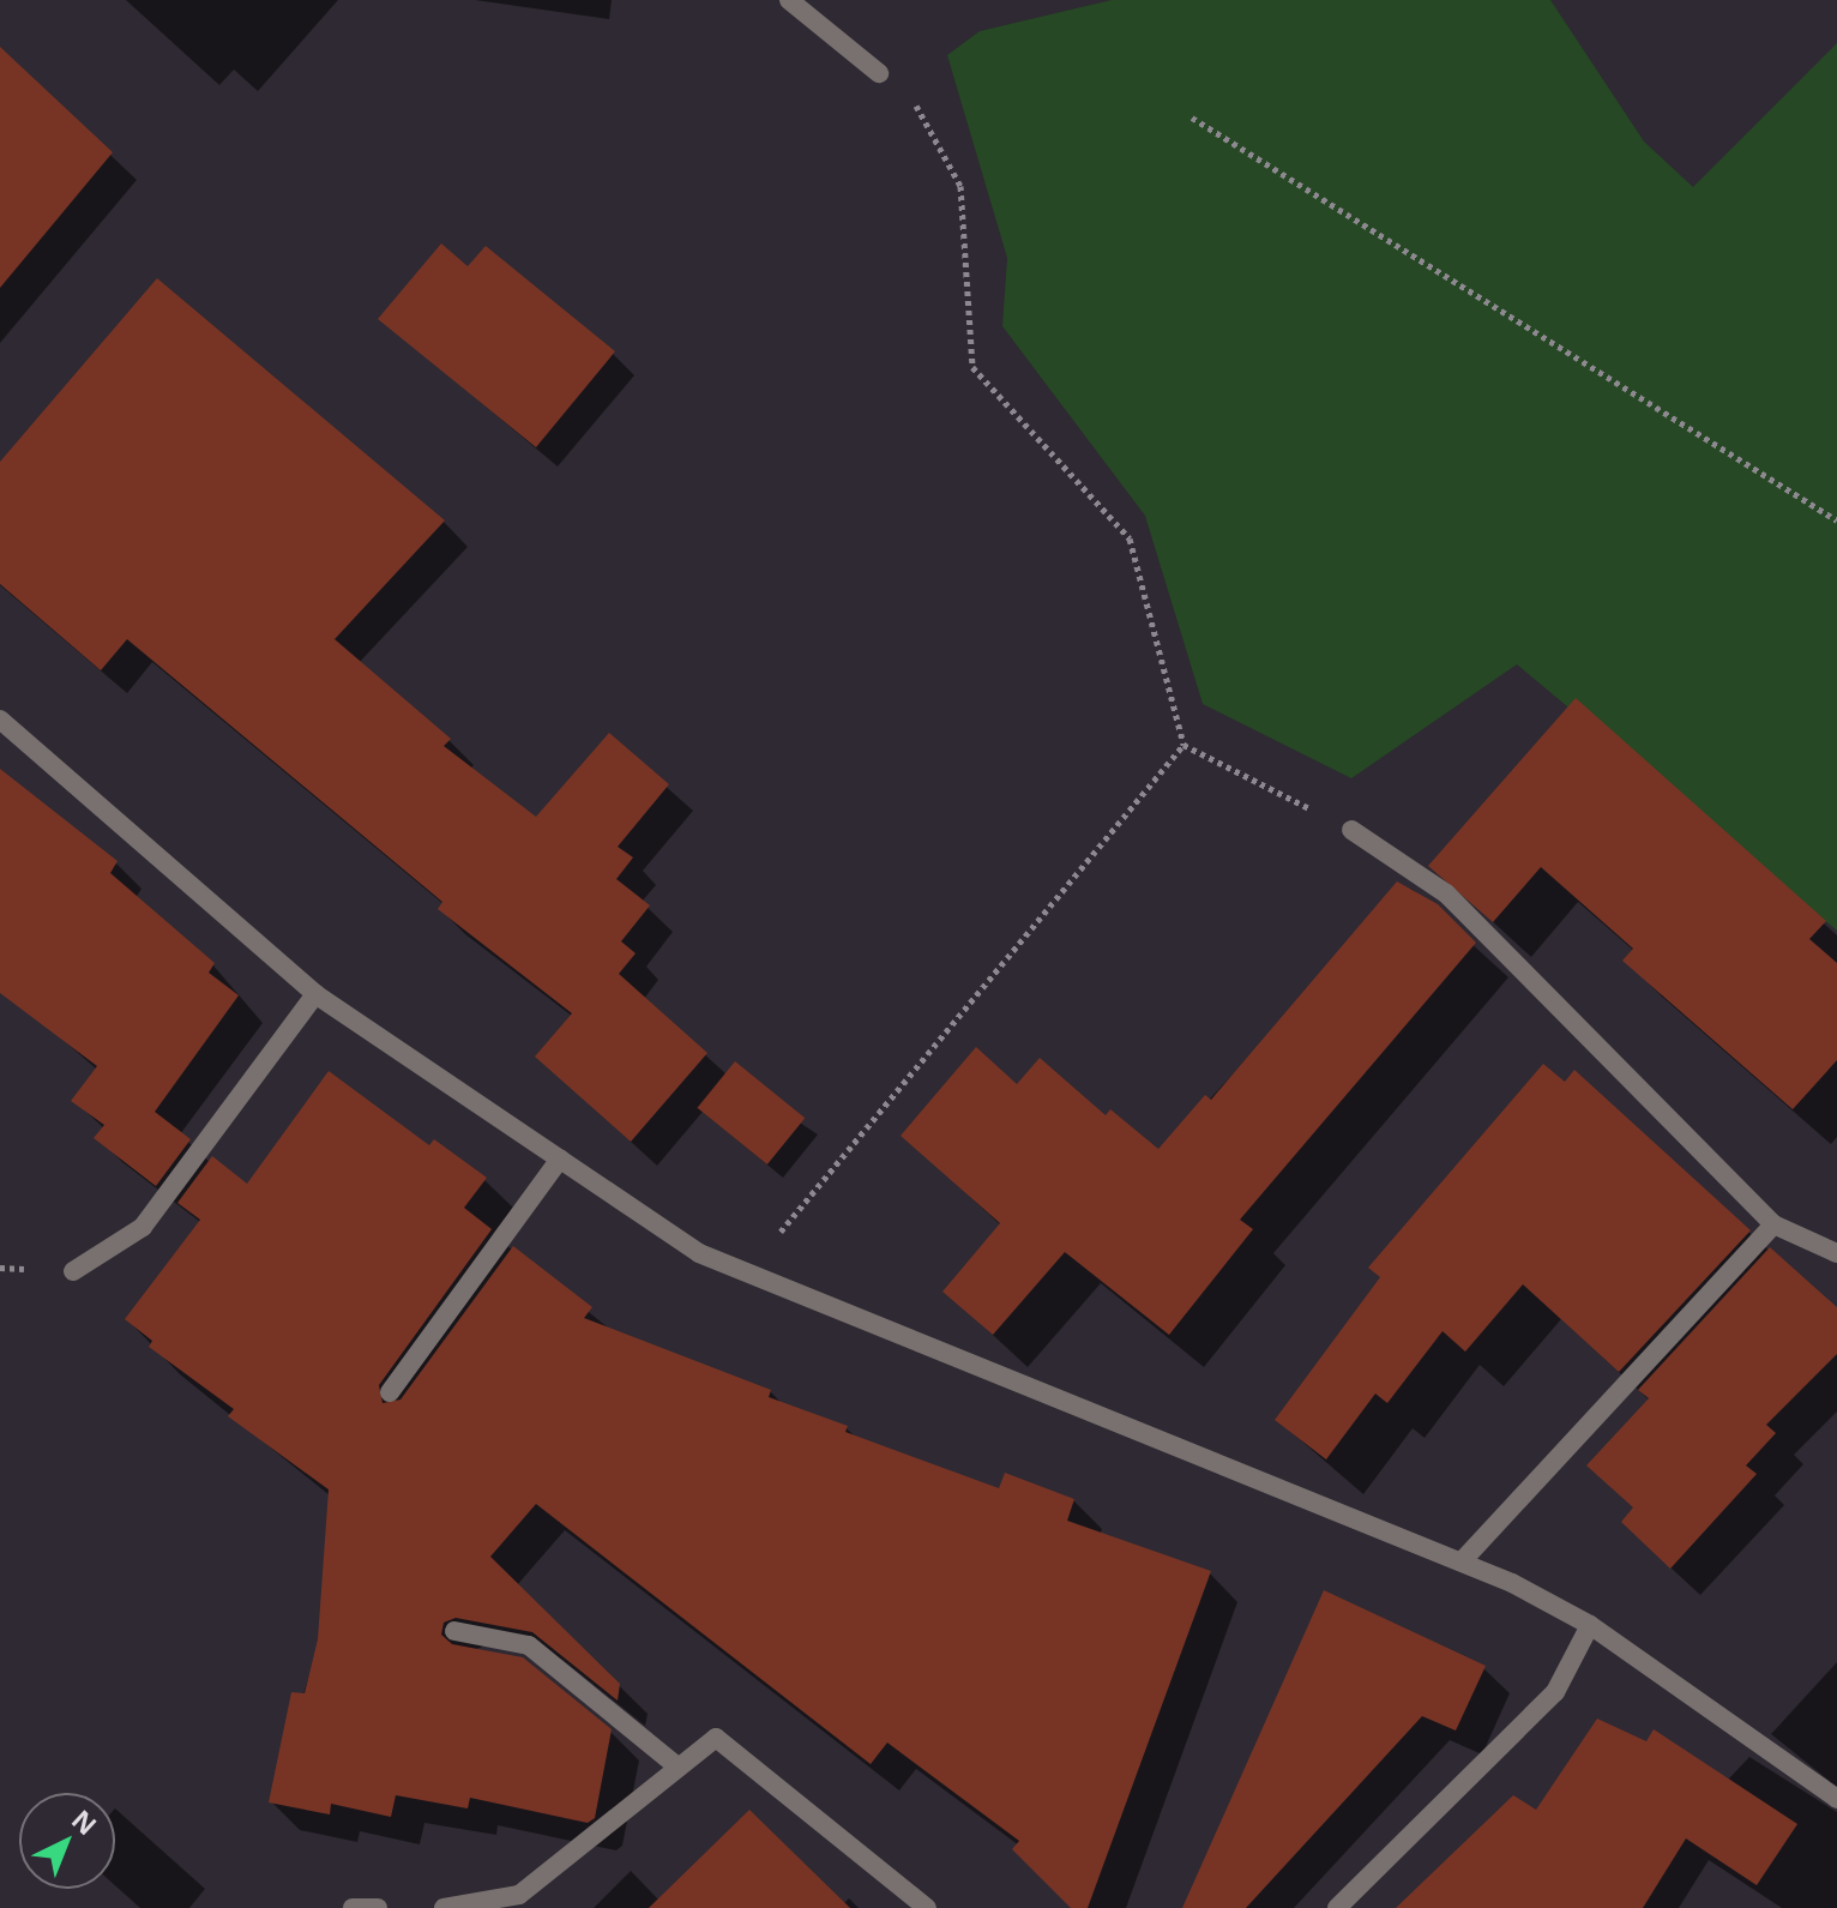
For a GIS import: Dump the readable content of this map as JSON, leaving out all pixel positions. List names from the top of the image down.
{
  "north": "top right"
}
